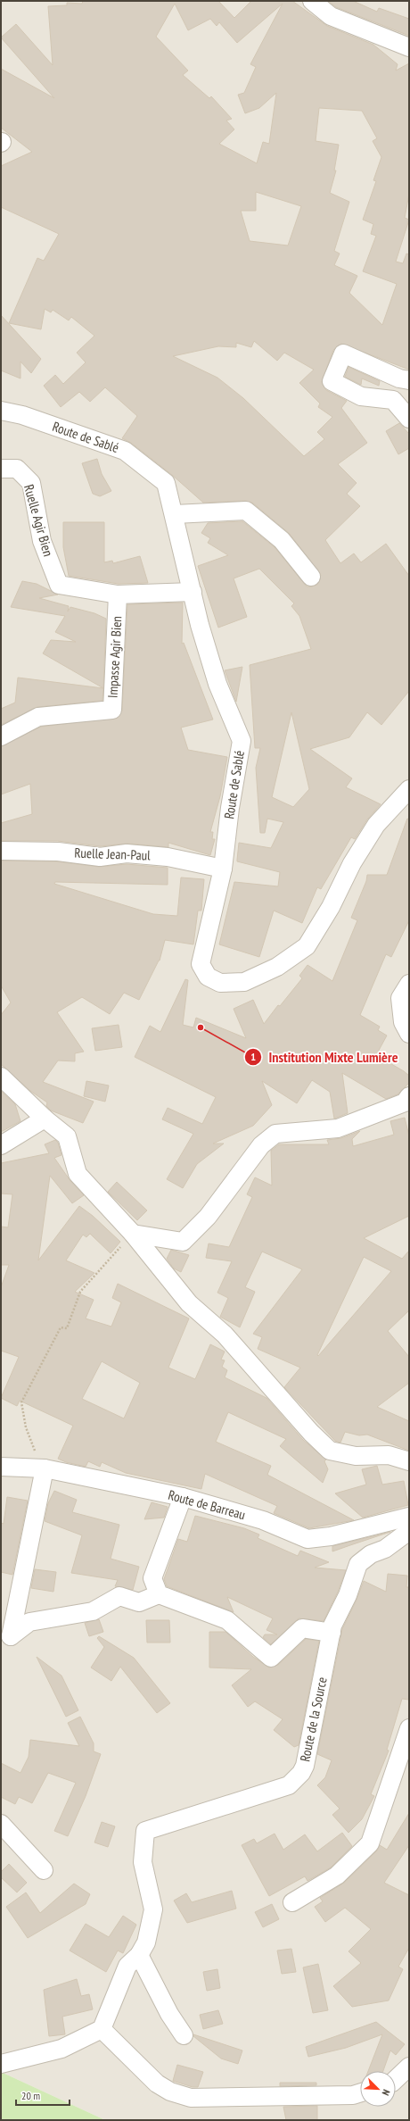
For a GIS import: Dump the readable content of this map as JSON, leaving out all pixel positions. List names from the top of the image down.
{
  "streets": {
    "street": [
      "Route de Sablé",
      "Ruelle Agir Bien",
      "Impasse Agir Bien",
      "Ruelle Jean-Paul",
      "Route de Barreau",
      "Route de la Source"
    ]
  },
  "crossings": [
    ["Route de Sablé", "Ruelle Agir Bien"],
    ["Route de Sablé", "Ruelle Jean-Paul"],
    ["Ruelle Agir Bien", "Impasse Agir Bien"]
  ],
  "places": ["Institution Mixte Lumière"],
  "scale_bar": "20 m",
  "north": "bottom right"
}
